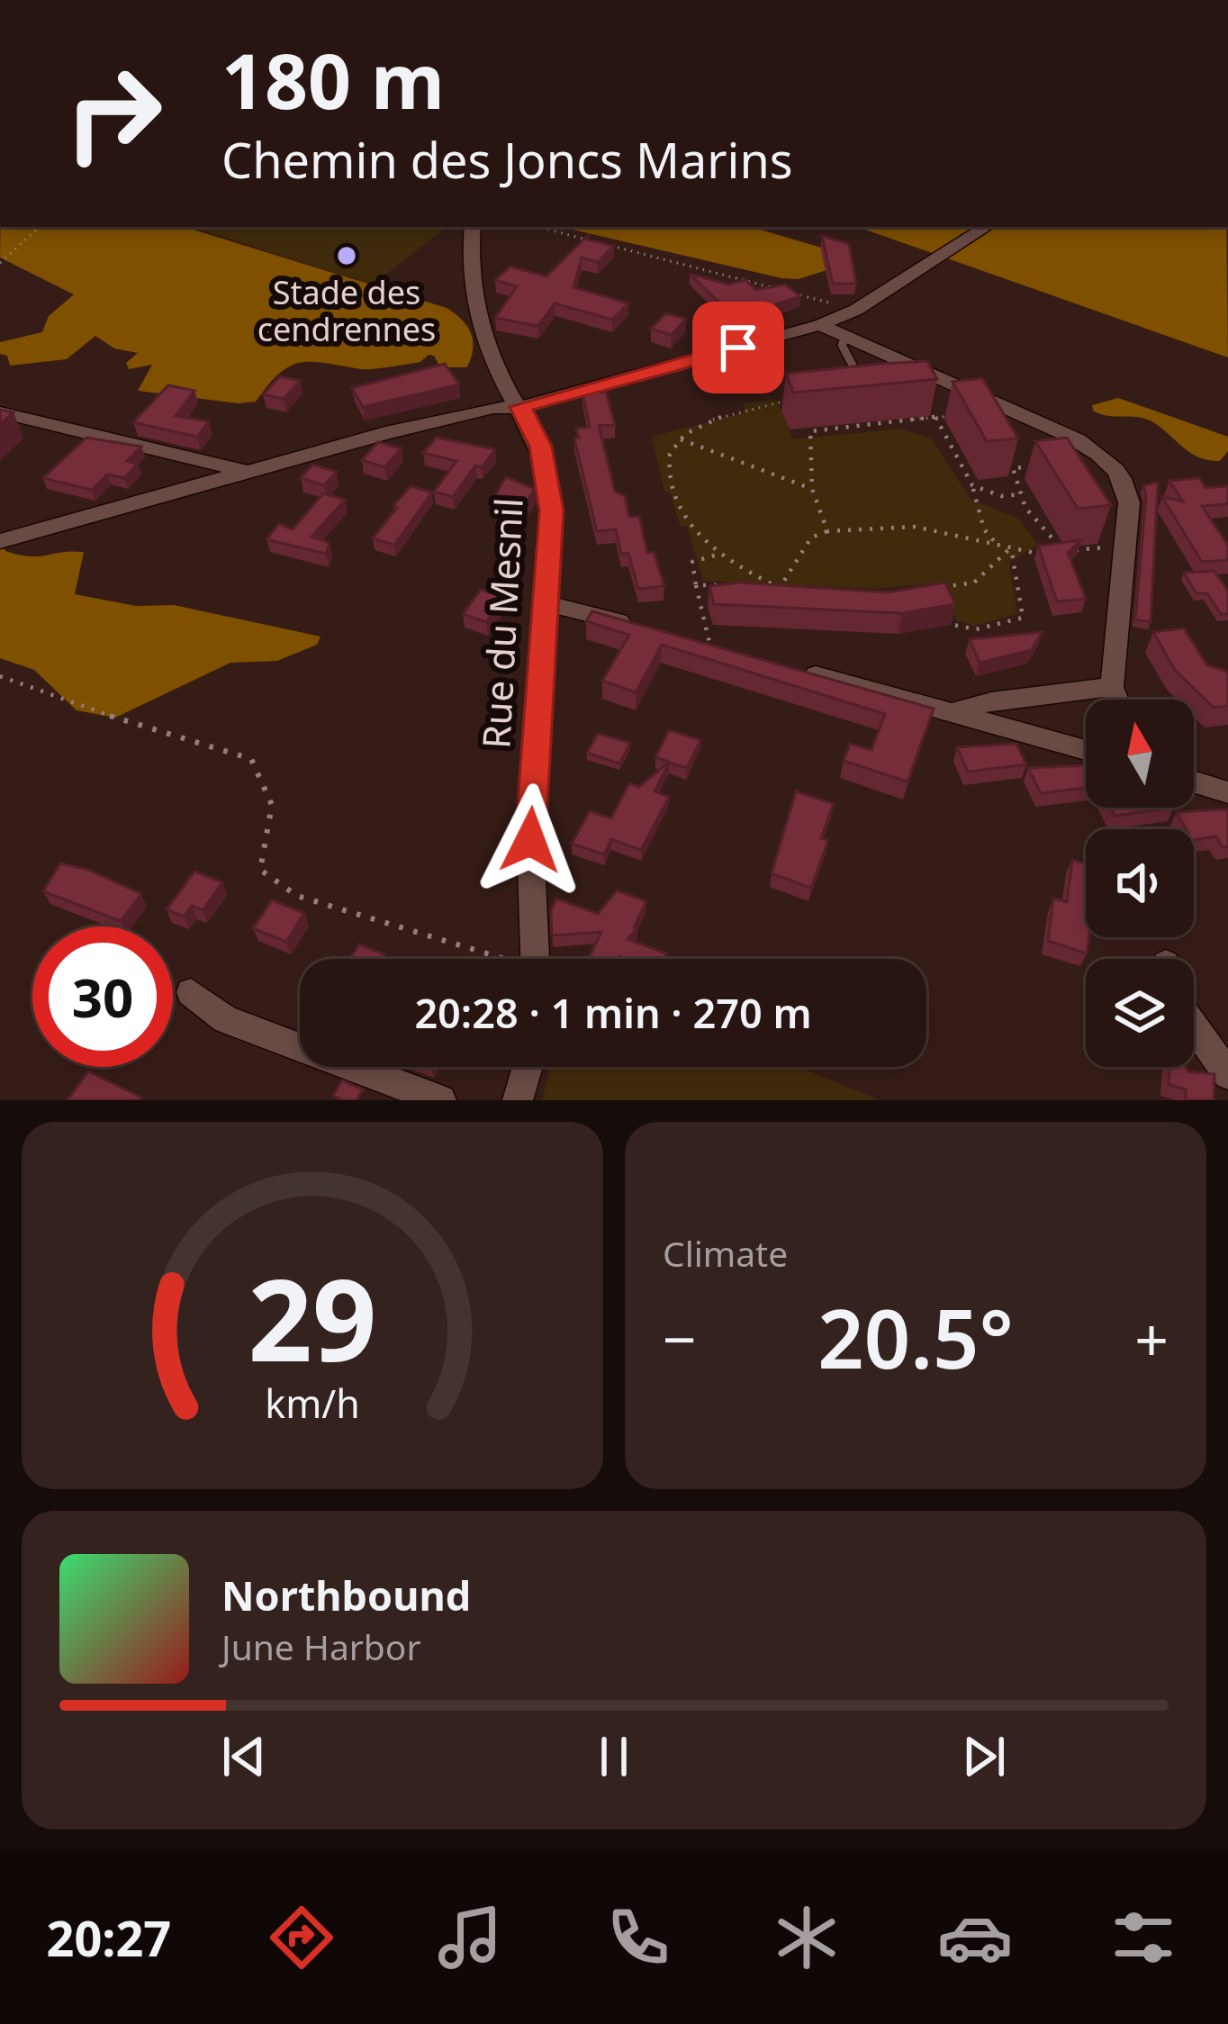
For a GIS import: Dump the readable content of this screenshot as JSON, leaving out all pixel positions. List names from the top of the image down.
{
  "streets": {
    "street": ["Rue du Mesnil"]
  },
  "places": ["Stade des cendrennes"],
  "north": "top",
  "page": {
    "turn": ["180 m", "Chemin des Joncs Marins"],
    "limit": "30",
    "trip": "20:28 · 1 min · 270 m",
    "tile": "Climate",
    "heat": ["−", "20.5°", "+"],
    "song": ["Northbound", "June Harbor"],
    "tabs": "20:27",
    "gauge": ["29", "km/h"]
  }
}
